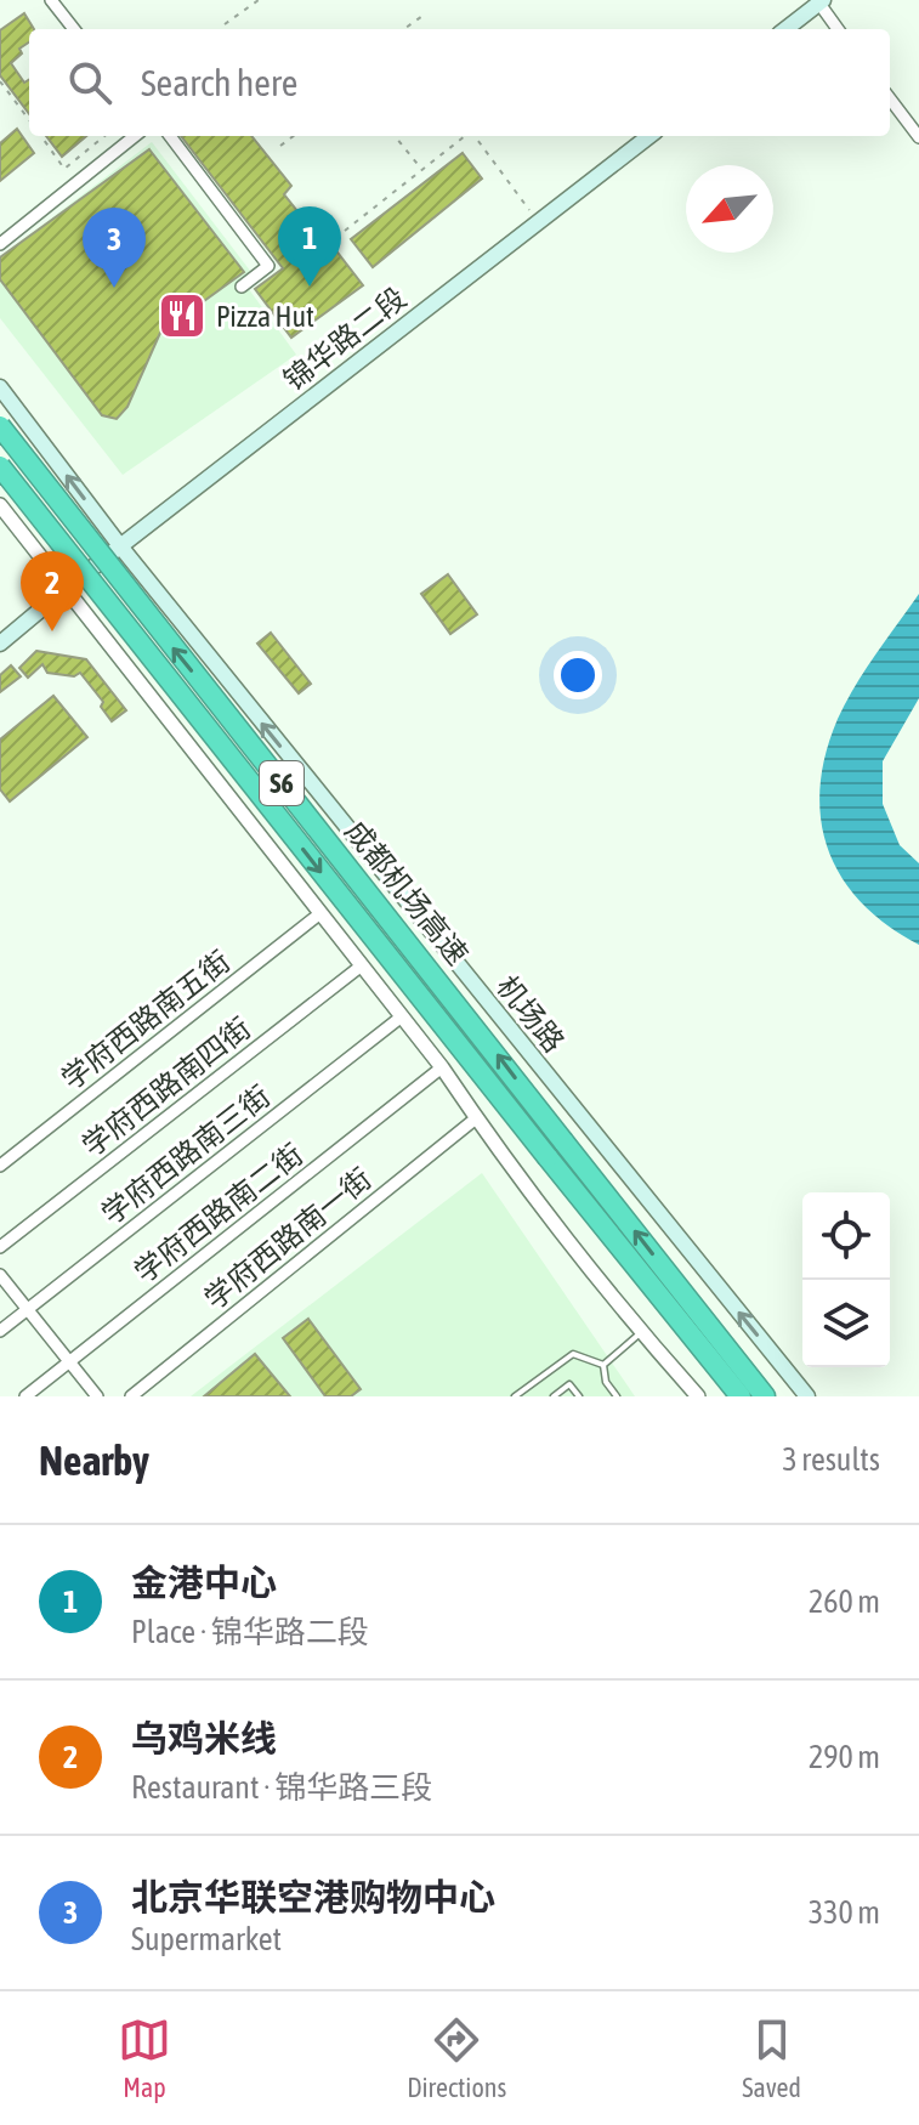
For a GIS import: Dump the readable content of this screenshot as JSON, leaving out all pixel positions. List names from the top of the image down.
{
  "streets": {
    "highway": ["S6", "成都机场高速"],
    "main road": ["锦华路二段", "机场路"],
    "street": [
      "学府西路南五街",
      "学府西路南四街",
      "学府西路南三街",
      "学府西路南二街",
      "学府西路南一街"
    ]
  },
  "crossings": [
    ["锦华路二段", "机场路"]
  ],
  "one_way": ["机场路"],
  "places": {
    "restaurant": ["Pizza Hut"]
  },
  "north": "bottom left",
  "page": {
    "search": "Search here",
    "pins": ["1", "3", "2"],
    "heading": ["Nearby", "3 results"],
    "list": [
      {
        "mark": "1",
        "name": "金港中心",
        "note": "Place · 锦华路二段",
        "value": "260 m"
      },
      {
        "mark": "2",
        "name": "乌鸡米线",
        "note": "Restaurant · 锦华路三段",
        "value": "290 m"
      },
      {
        "mark": "3",
        "name": "北京华联空港购物中心",
        "note": "Supermarket",
        "value": "330 m"
      }
    ],
    "nav": ["Map", "Directions", "Saved"]
  }
}
